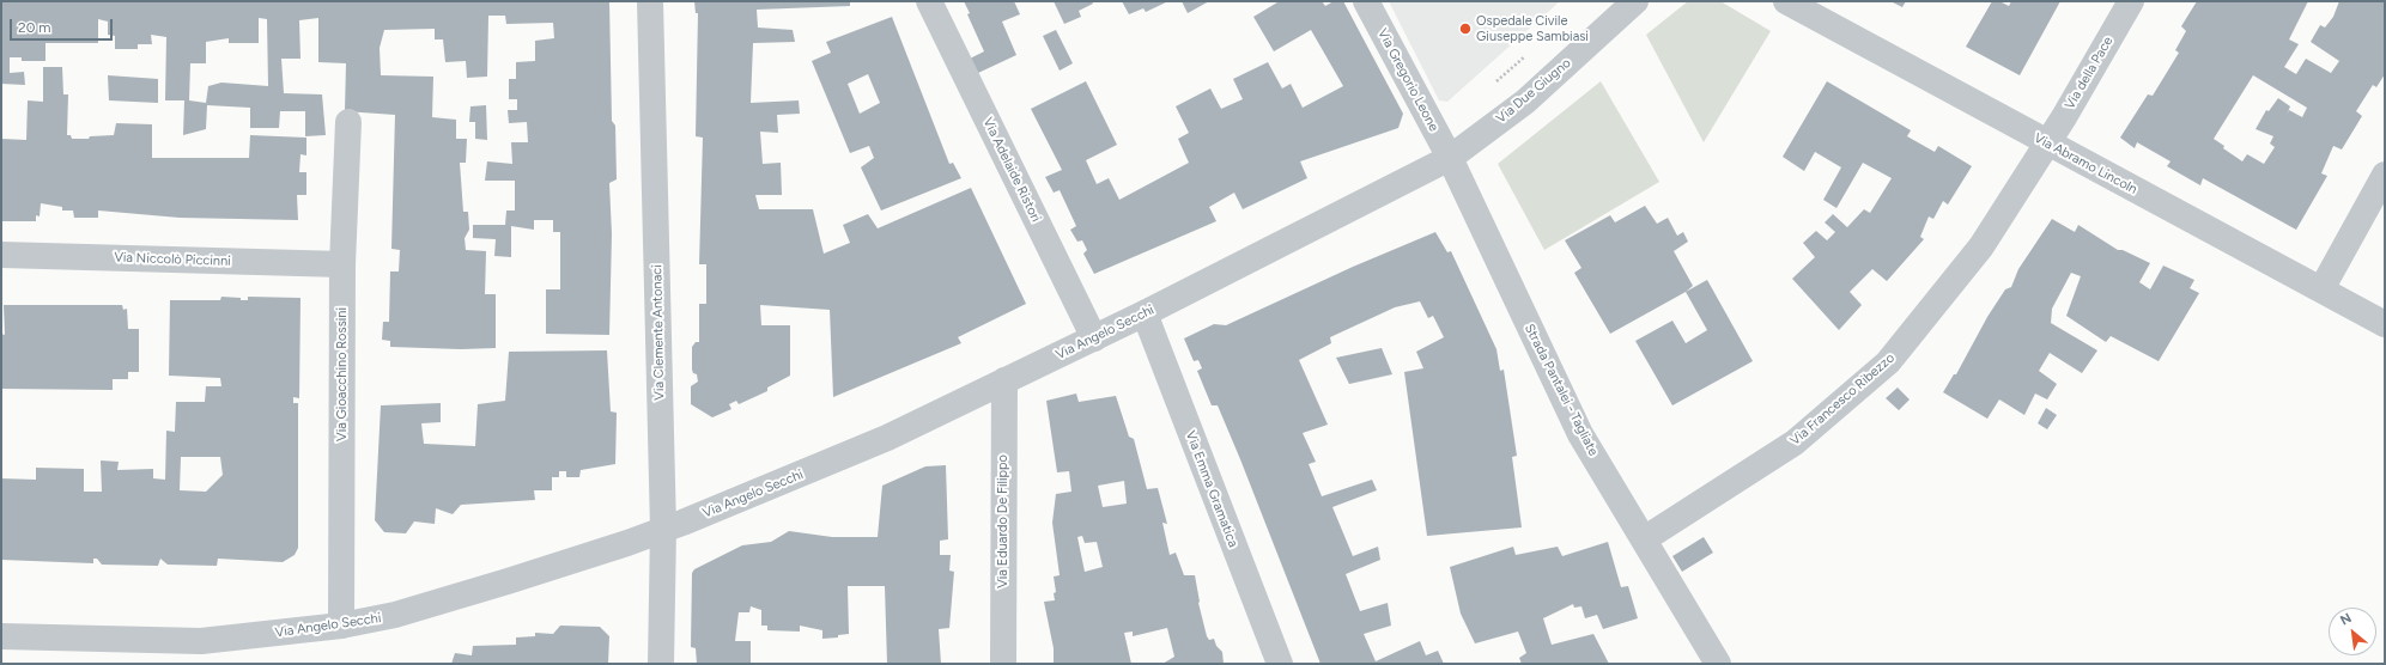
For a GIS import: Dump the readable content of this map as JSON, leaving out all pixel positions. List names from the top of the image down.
{
  "streets": {
    "street": [
      "Via della Pace",
      "Via Gregorio Leone",
      "Via Due Giugno",
      "Via Abramo Lincoln",
      "Via Adelaide Ristori",
      "Via Niccolò Piccinni",
      "Via Clemente Antonaci",
      "Via Angelo Secchi",
      "Via Gioacchino Rossini",
      "Strada Pantalei - Tagliate",
      "Via Francesco Ribezzo",
      "Via Emma Gramatica",
      "Via Eduardo De Filippo"
    ]
  },
  "crossings": [
    ["Via della Pace", "Via Abramo Lincoln"],
    ["Via della Pace", "Via Francesco Ribezzo"],
    ["Via Gregorio Leone", "Via Due Giugno"],
    ["Via Gregorio Leone", "Via Angelo Secchi"],
    ["Via Gregorio Leone", "Strada Pantalei - Tagliate"],
    ["Via Due Giugno", "Via Angelo Secchi"],
    ["Via Due Giugno", "Strada Pantalei - Tagliate"],
    ["Via Abramo Lincoln", "Via Francesco Ribezzo"],
    ["Via Adelaide Ristori", "Via Angelo Secchi"],
    ["Via Niccolò Piccinni", "Via Gioacchino Rossini"],
    ["Via Clemente Antonaci", "Via Angelo Secchi"],
    ["Via Angelo Secchi", "Via Gioacchino Rossini"],
    ["Via Angelo Secchi", "Strada Pantalei - Tagliate"],
    ["Via Angelo Secchi", "Via Emma Gramatica"],
    ["Via Angelo Secchi", "Via Eduardo De Filippo"],
    ["Strada Pantalei - Tagliate", "Via Francesco Ribezzo"]
  ],
  "places": ["Ospedale Civile Giuseppe Sambiasi"],
  "scale_bar": "20 m",
  "north": "top left"
}
